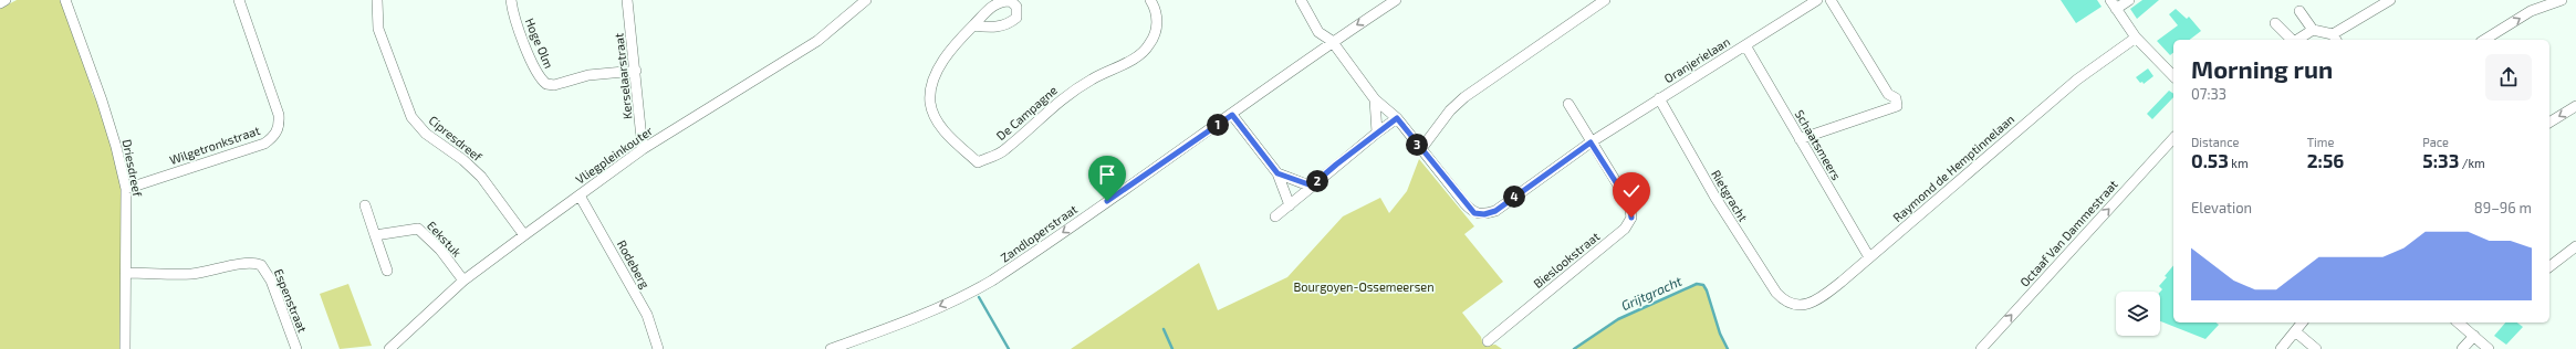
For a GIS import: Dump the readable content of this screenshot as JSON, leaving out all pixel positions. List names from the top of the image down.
{
  "streets": {
    "street": [
      "Hoge Olm",
      "Oranjerielaan",
      "Kerselaarstraat",
      "De Campagne",
      "Cipresdreef",
      "Wilgetronkstraat",
      "Schaatsmeers",
      "Vliegpleinkouter",
      "Driesdreef",
      "Raymond de Hemptinnelaan",
      "Rietgracht",
      "Zandloperstraat",
      "Octaaf Van Dammestraat",
      "Eekstuk",
      "Bieslookstraat",
      "Rodeberg",
      "Espenstraat"
    ]
  },
  "crossings": [
    ["Hoge Olm", "Kerselaarstraat"],
    ["Oranjerielaan", "Schaatsmeers"],
    ["Oranjerielaan", "Rietgracht"],
    ["Oranjerielaan", "Zandloperstraat"],
    ["Oranjerielaan", "Bieslookstraat"],
    ["Kerselaarstraat", "Vliegpleinkouter"],
    ["Cipresdreef", "Vliegpleinkouter"],
    ["Wilgetronkstraat", "Driesdreef"],
    ["Schaatsmeers", "Raymond de Hemptinnelaan"],
    ["Vliegpleinkouter", "Eekstuk"],
    ["Vliegpleinkouter", "Rodeberg"],
    ["Driesdreef", "Espenstraat"],
    ["Raymond de Hemptinnelaan", "Rietgracht"]
  ],
  "one_way": ["Zandloperstraat", "Octaaf Van Dammestraat"],
  "water": ["Grijtgracht"],
  "parks": ["Bourgoyen-Ossemeersen"],
  "page": {
    "heading": ["Morning run", "07:33"],
    "pins": [
      "1",
      "3",
      "2",
      "4"
    ],
    "stats": [
      ["Distance", "0.53 km"],
      ["Time", "2:56"],
      ["Pace", "5:33 /km"]
    ],
    "chart": ["Elevation", "89–96 m"]
  }
}
